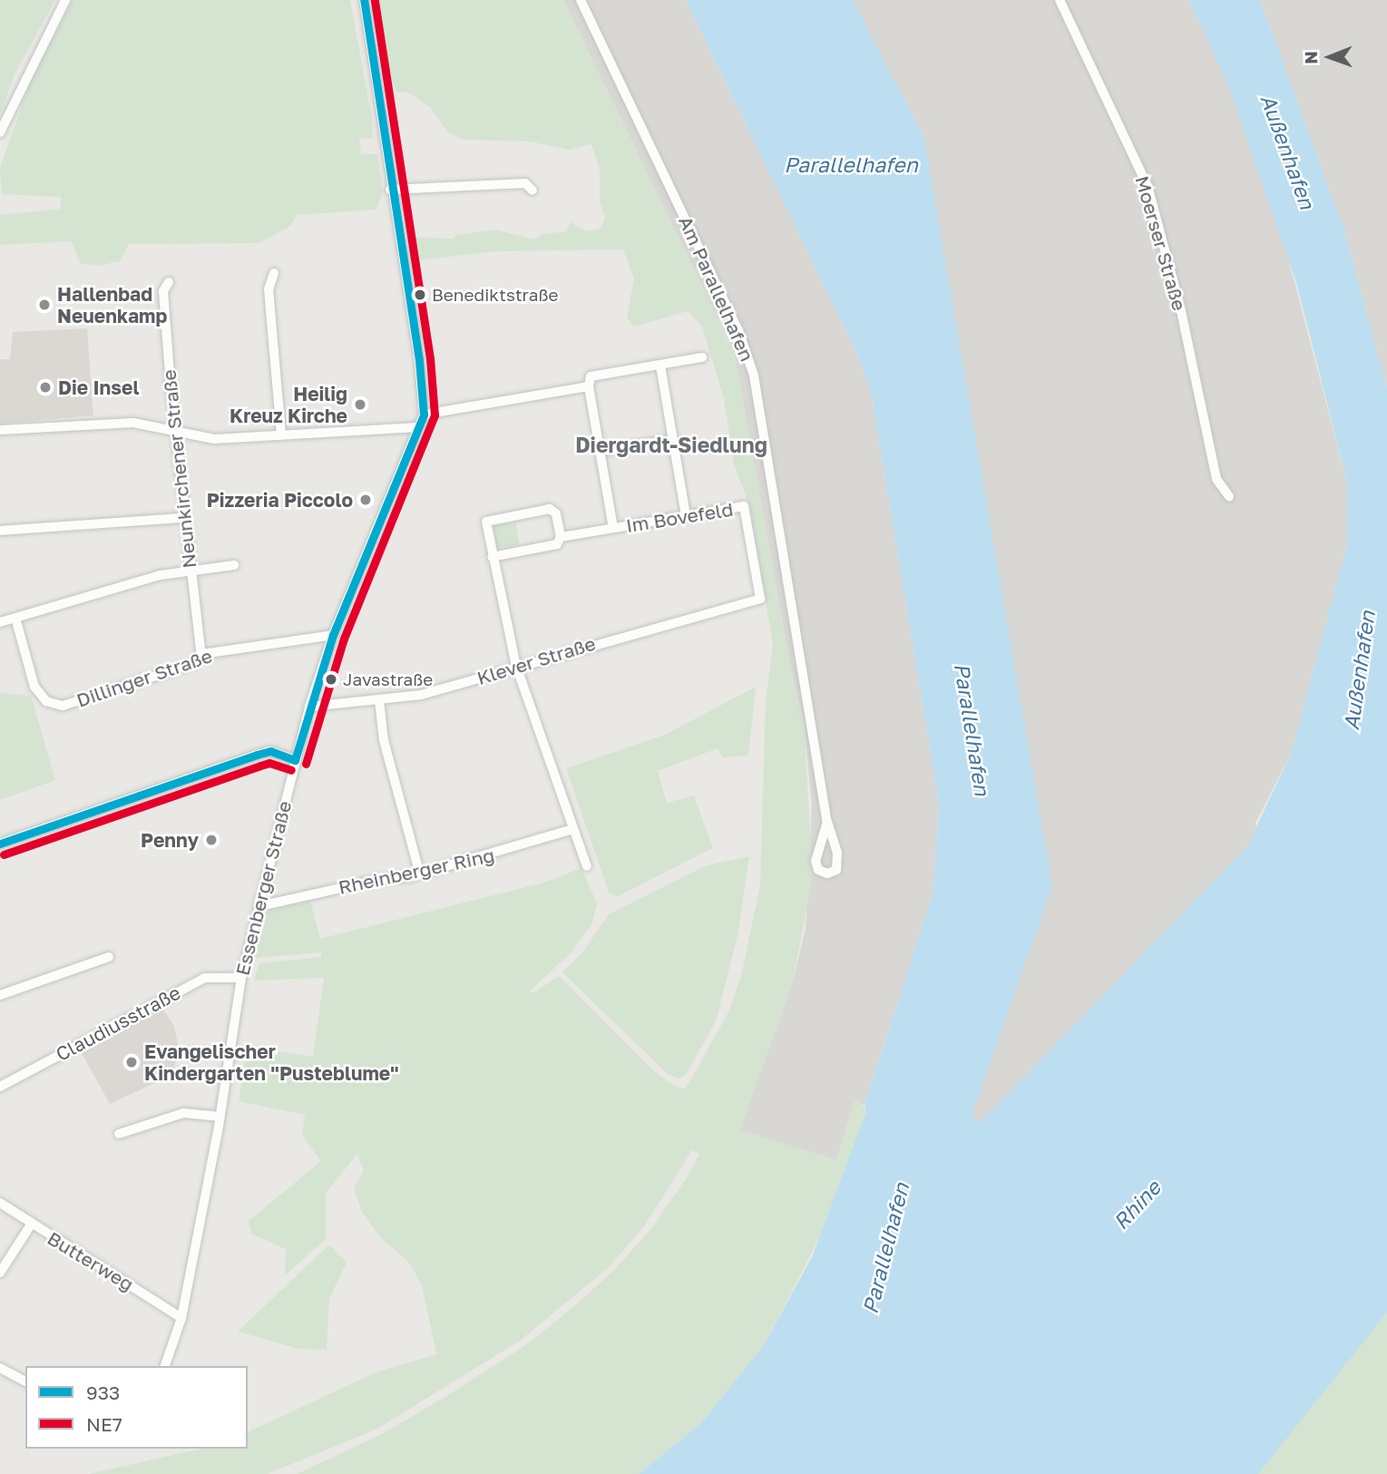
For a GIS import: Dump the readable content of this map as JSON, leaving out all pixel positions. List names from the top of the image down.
{
  "streets": {
    "street": [
      "Moerser Straße",
      "Am Parallelhafen",
      "Neunkirchener Straße",
      "Im Bovefeld",
      "Klever Straße",
      "Dillinger Straße",
      "Rheinberger Ring",
      "Essenberger Straße",
      "Claudiusstraße",
      "Butterweg"
    ]
  },
  "crossings": [
    ["Neunkirchener Straße", "Dillinger Straße"],
    ["Im Bovefeld", "Klever Straße"],
    ["Klever Straße", "Essenberger Straße"],
    ["Dillinger Straße", "Essenberger Straße"],
    ["Rheinberger Ring", "Essenberger Straße"],
    ["Essenberger Straße", "Claudiusstraße"],
    ["Essenberger Straße", "Butterweg"]
  ],
  "districts": ["Diergardt-Siedlung"],
  "water": ["Außenhafen", "Parallelhafen", "Rhine"],
  "places": [
    "Benediktstraße",
    "Hallenbad Neuenkamp",
    "Die Insel",
    "Heilig Kreuz Kirche",
    "Pizzeria Piccolo",
    "Javastraße",
    "Penny",
    "Evangelischer Kindergarten \"Pusteblume\""
  ],
  "lines": ["transit line 933", "transit line NE7"],
  "legend": ["933", "NE7"],
  "north": "left"
}
